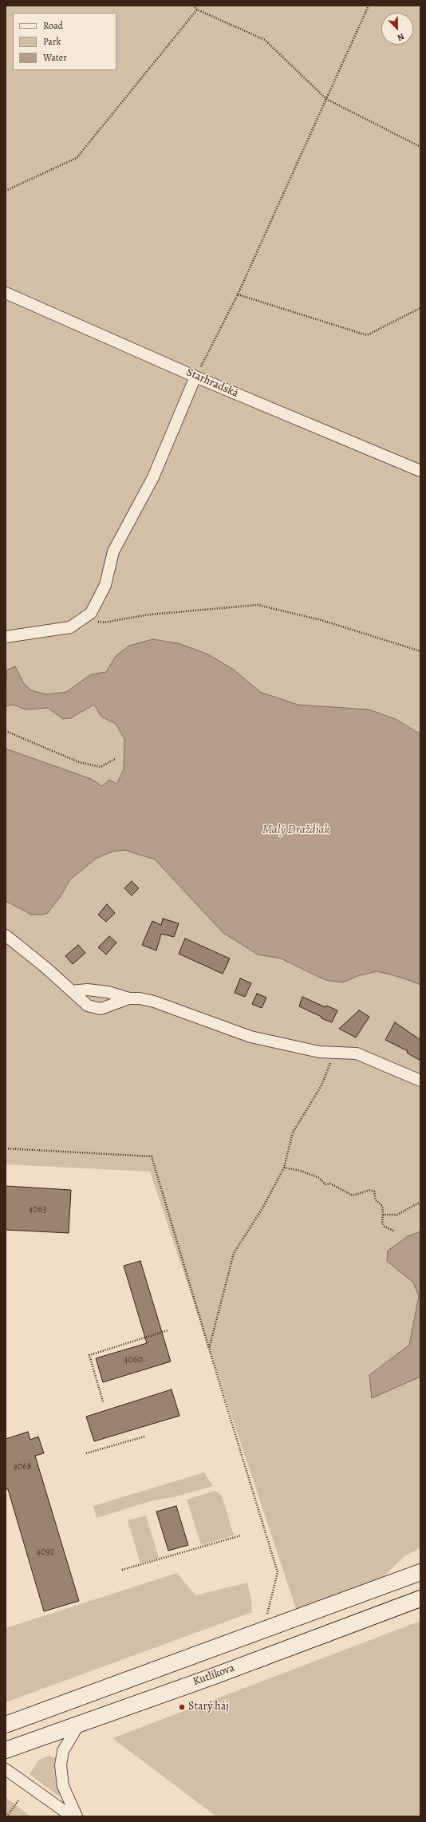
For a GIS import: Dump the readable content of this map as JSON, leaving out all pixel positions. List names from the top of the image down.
{
  "streets": {
    "main road": ["Kutlíkova"],
    "street": ["Starhradská"]
  },
  "water": ["Malý Draždiak"],
  "places": ["Starý háj"],
  "house_numbers": [
    "4063",
    "4060",
    "4068",
    "4092"
  ],
  "legend": ["Road", "Park", "Water"],
  "north": "bottom right"
}
